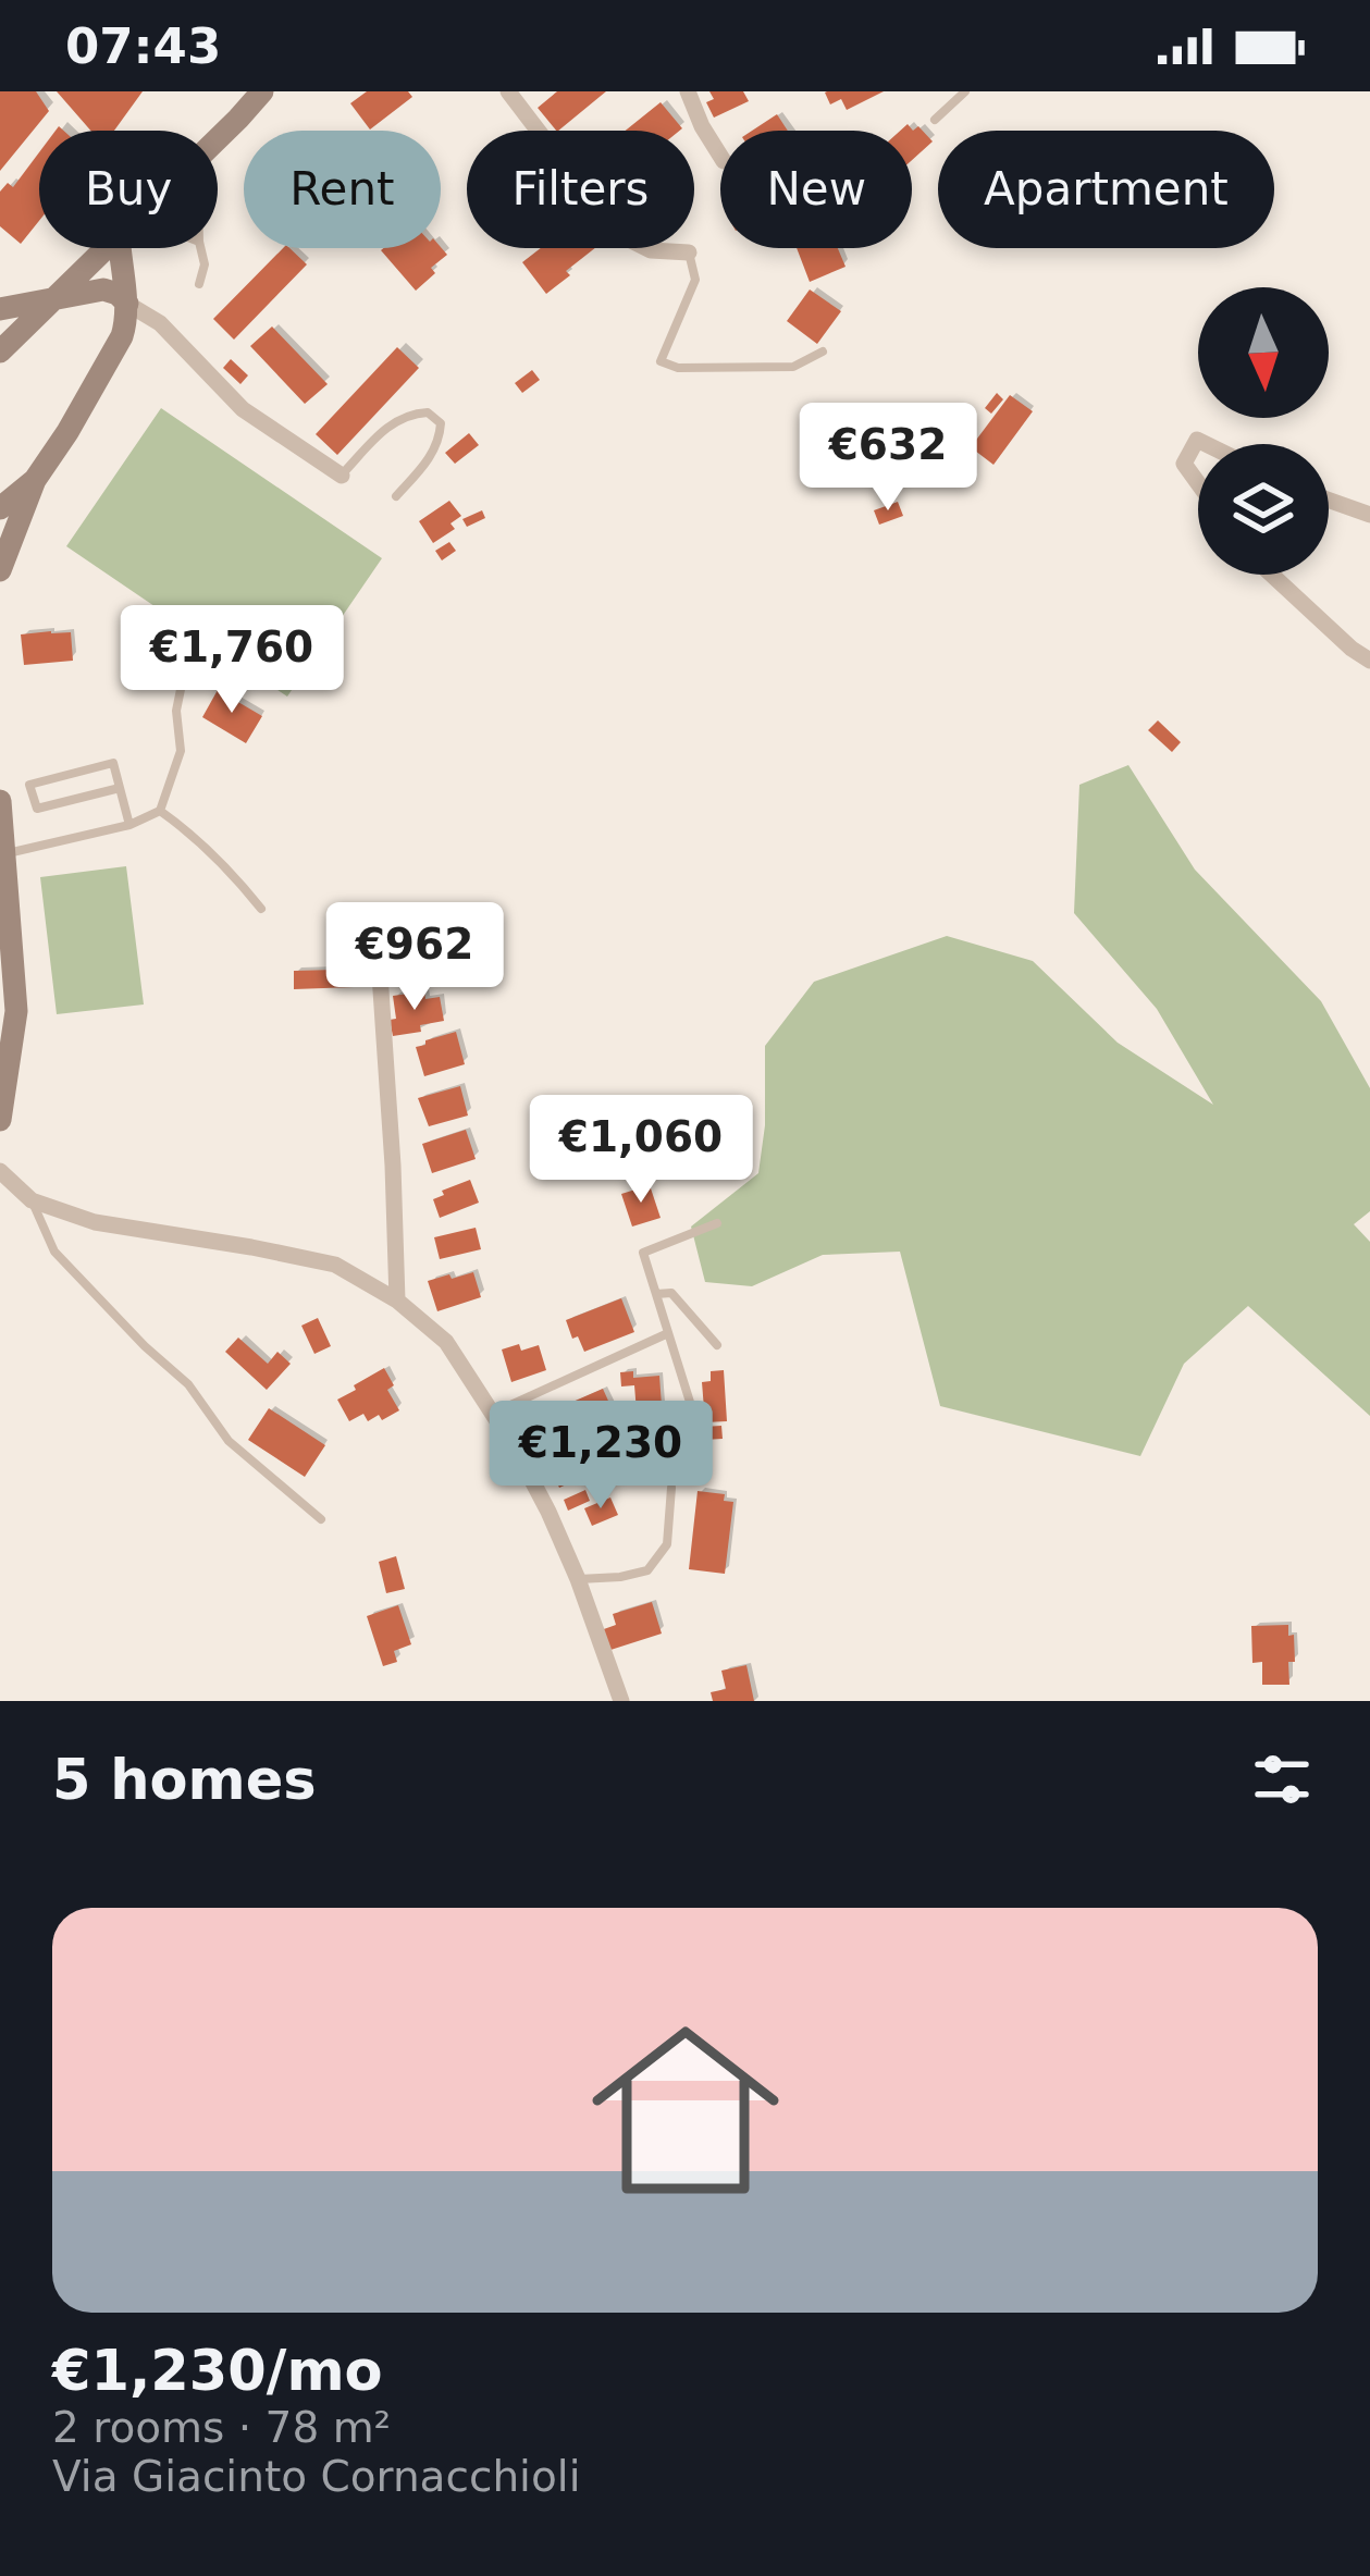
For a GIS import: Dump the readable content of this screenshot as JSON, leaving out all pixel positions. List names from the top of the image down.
{
  "north": "bottom",
  "page": {
    "status": "07:43",
    "chip": [
      "Buy",
      "Rent",
      "Filters",
      "New",
      "Apartment"
    ],
    "price": [
      "€632",
      "€1,760",
      "€962",
      "€1,060",
      "€1,230"
    ],
    "heading": "5 homes",
    "list": [
      {
        "name": "€1,230/mo",
        "note": "2 rooms · 78 m² · Via Giacinto Cornacchioli"
      }
    ]
  }
}
